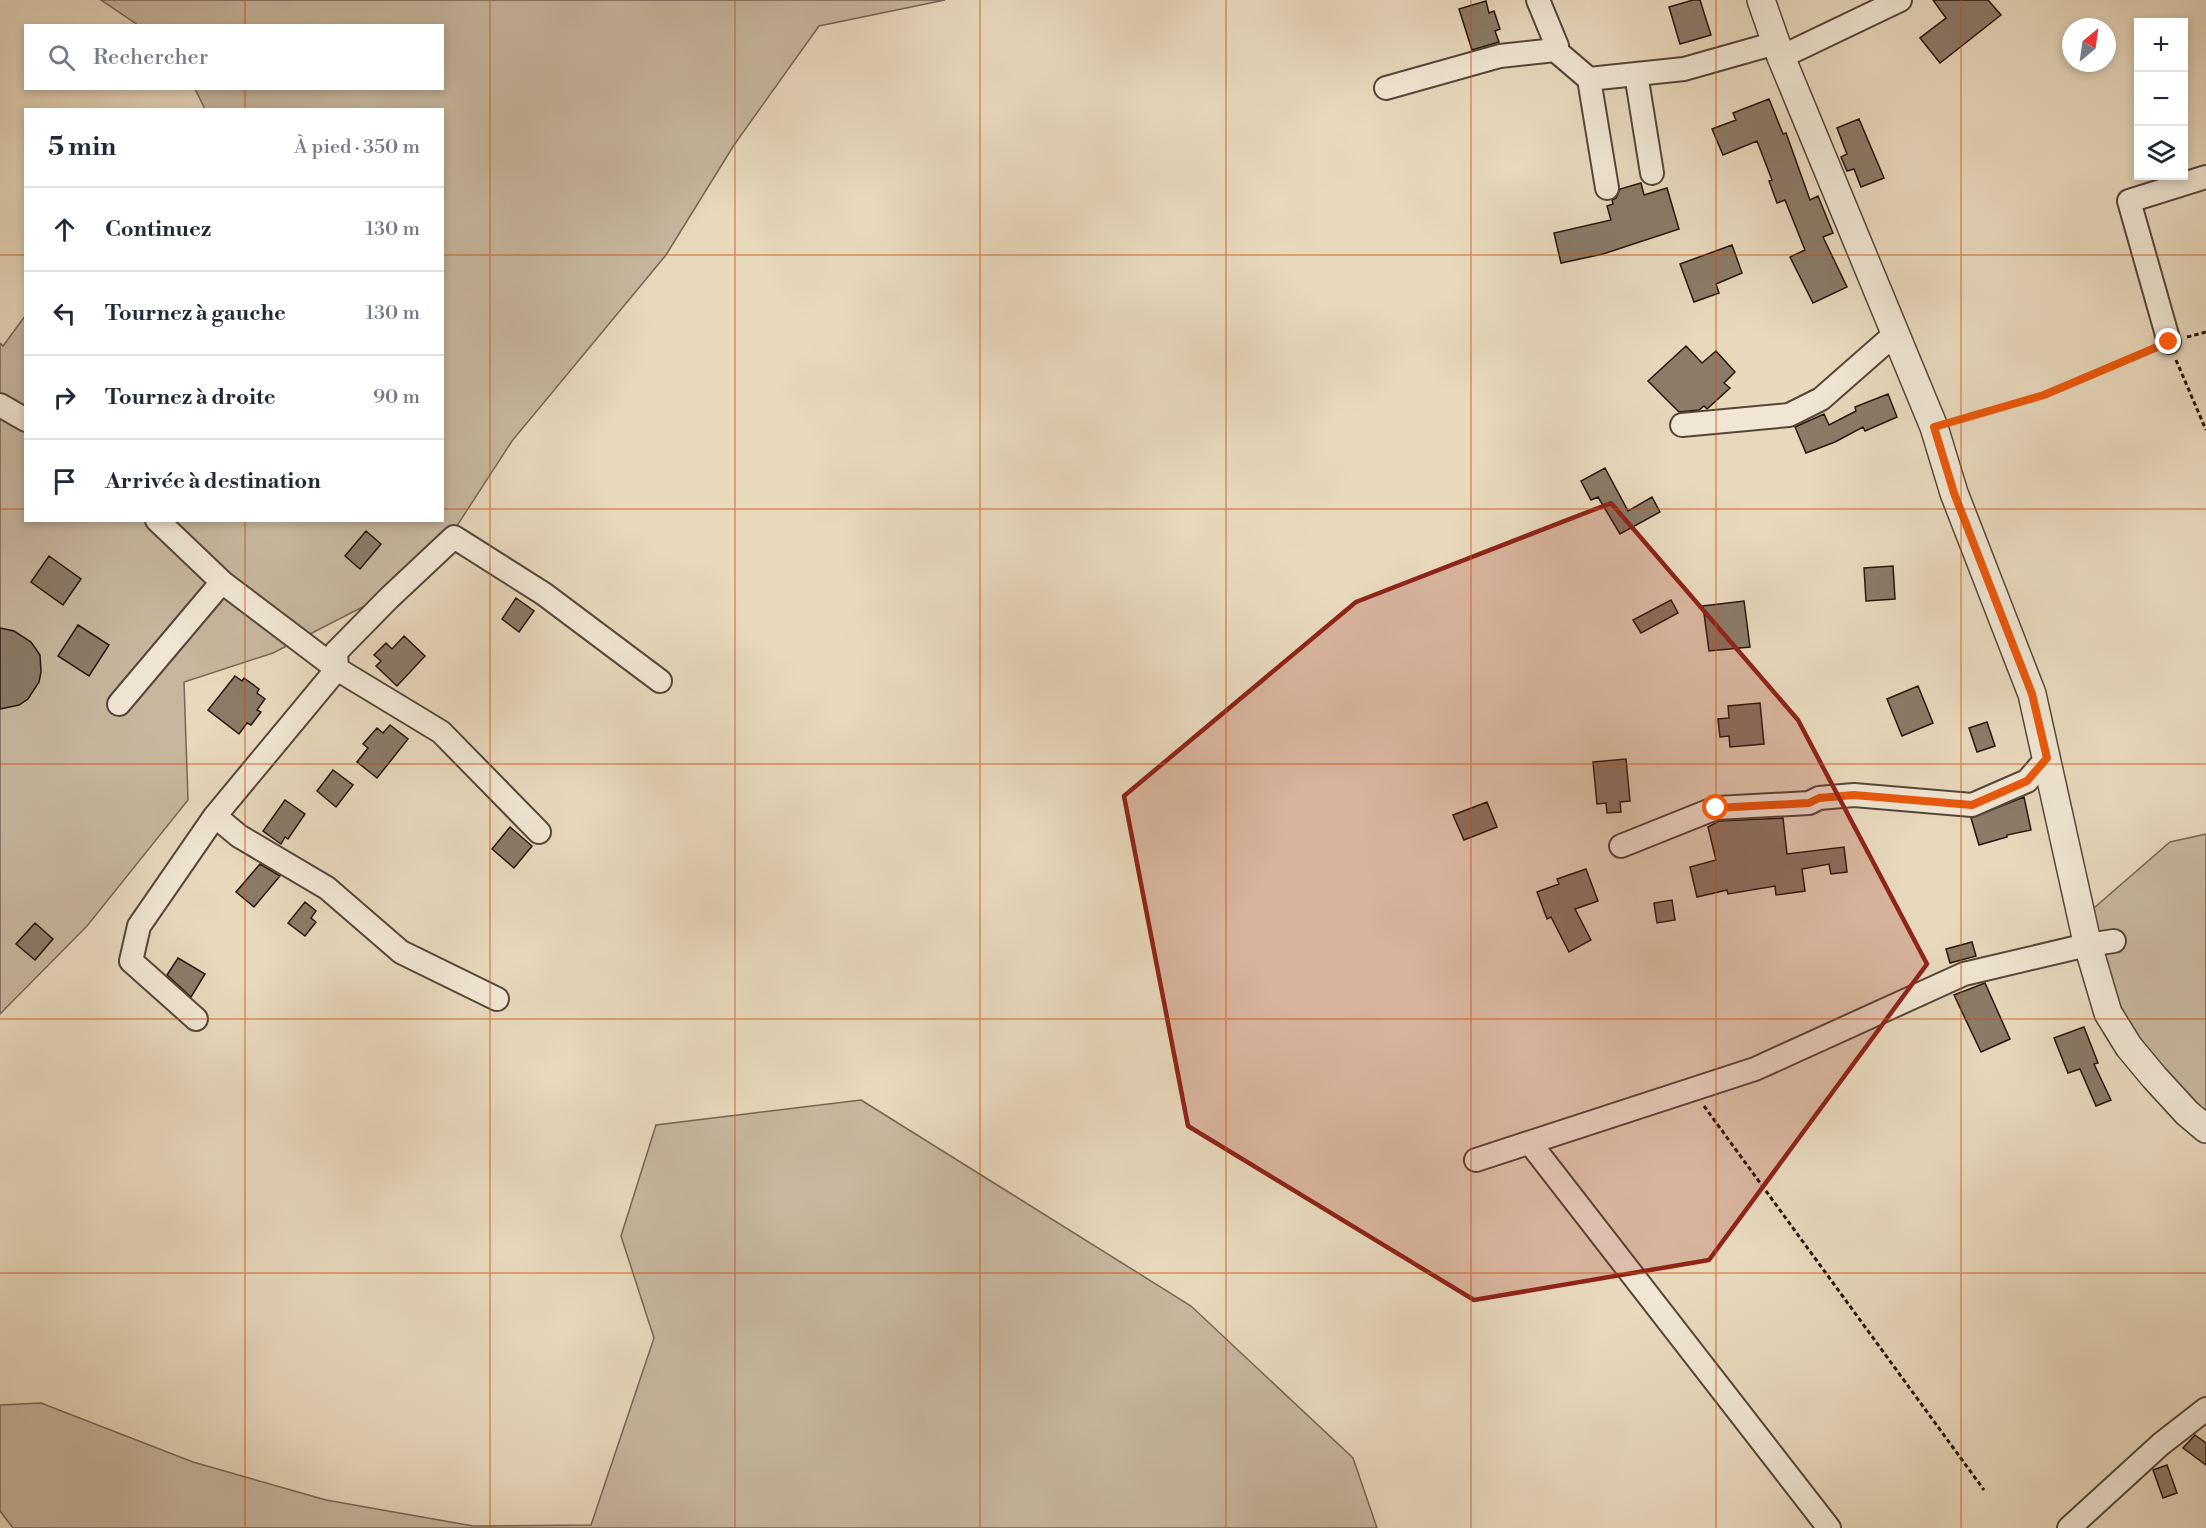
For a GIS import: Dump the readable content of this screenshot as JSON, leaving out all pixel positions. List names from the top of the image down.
{
  "north": "top right",
  "page": {
    "map_buttons": ["+", "−"],
    "search": "Rechercher",
    "heading": ["5 min", "À pied · 350 m"],
    "list": [
      ["Continuez", "130 m"],
      ["Tournez à gauche", "130 m"],
      ["Tournez à droite", "90 m"],
      "Arrivée à destination"
    ]
  }
}
